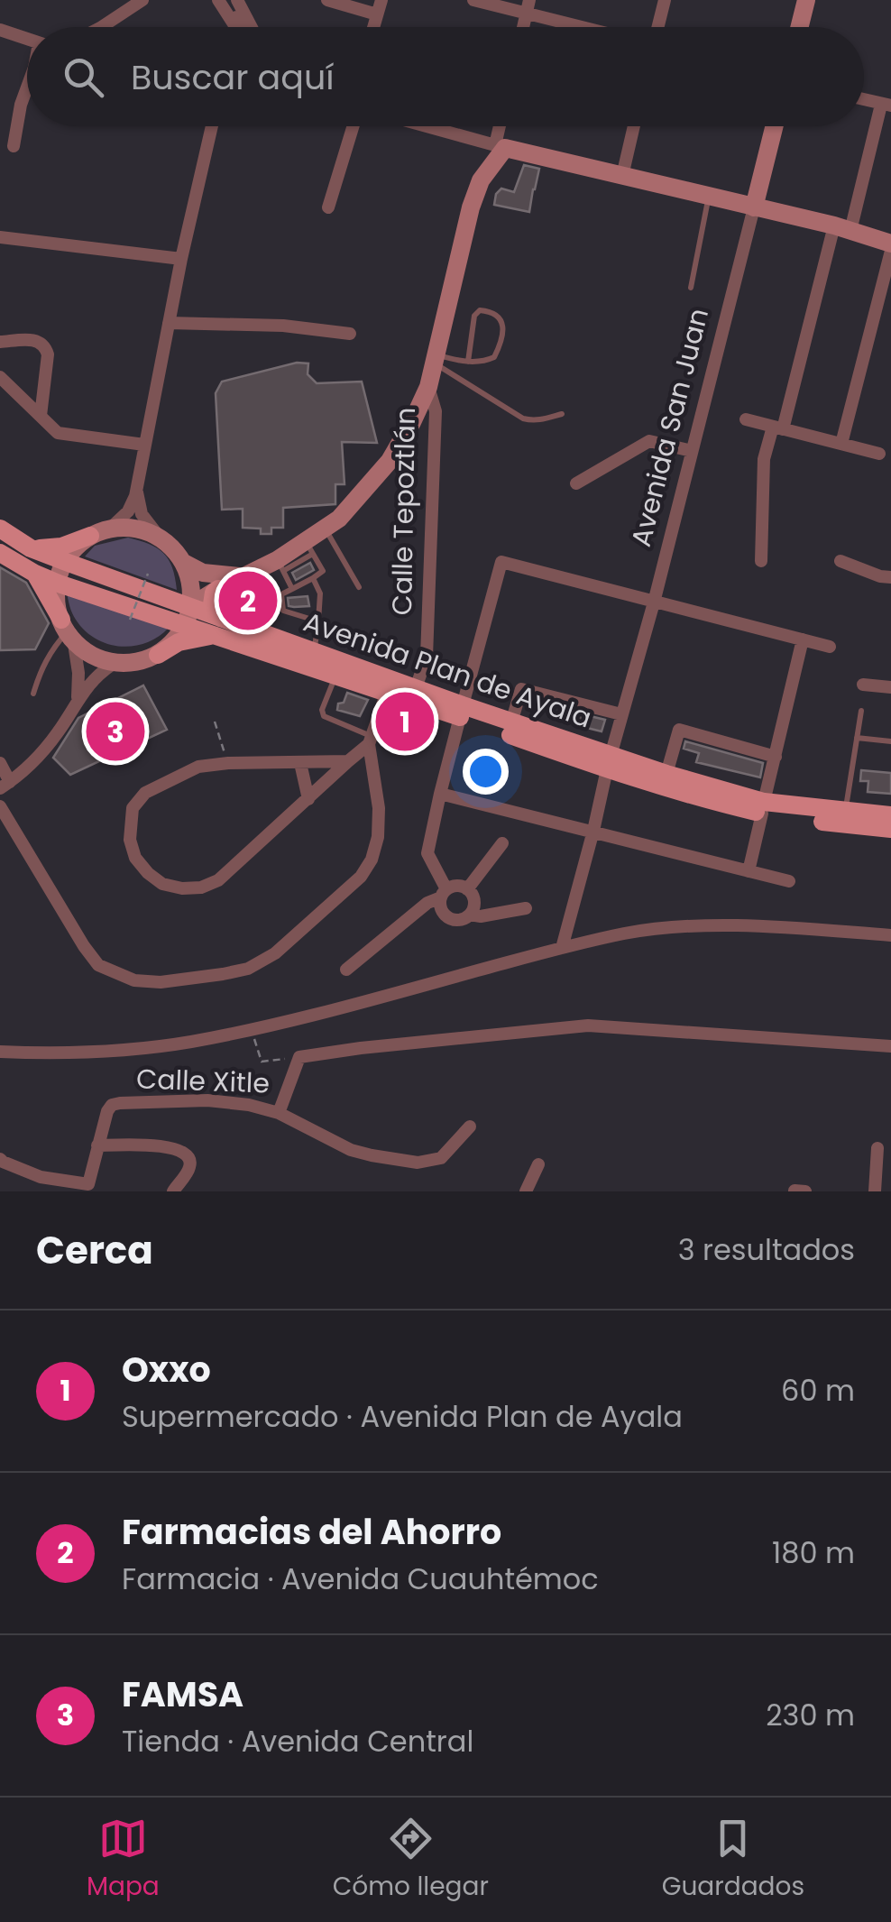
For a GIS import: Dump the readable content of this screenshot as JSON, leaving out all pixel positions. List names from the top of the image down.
{
  "streets": {
    "main road": ["Avenida San Juan", "Avenida Plan de Ayala"],
    "street": ["Calle Tepoztlán", "Calle Xitle"]
  },
  "crossings": [
    ["Avenida San Juan", "Avenida Plan de Ayala"],
    ["Calle Tepoztlán", "Avenida Plan de Ayala"]
  ],
  "page": {
    "search": "Buscar aquí",
    "pins": ["2", "1", "3"],
    "heading": ["Cerca", "3 resultados"],
    "list": [
      {
        "mark": "1",
        "name": "Oxxo",
        "note": "Supermercado · Avenida Plan de Ayala",
        "value": "60 m"
      },
      {
        "mark": "2",
        "name": "Farmacias del Ahorro",
        "note": "Farmacia · Avenida Cuauhtémoc",
        "value": "180 m"
      },
      {
        "mark": "3",
        "name": "FAMSA",
        "note": "Tienda · Avenida Central",
        "value": "230 m"
      }
    ],
    "nav": ["Mapa", "Cómo llegar", "Guardados"]
  }
}
